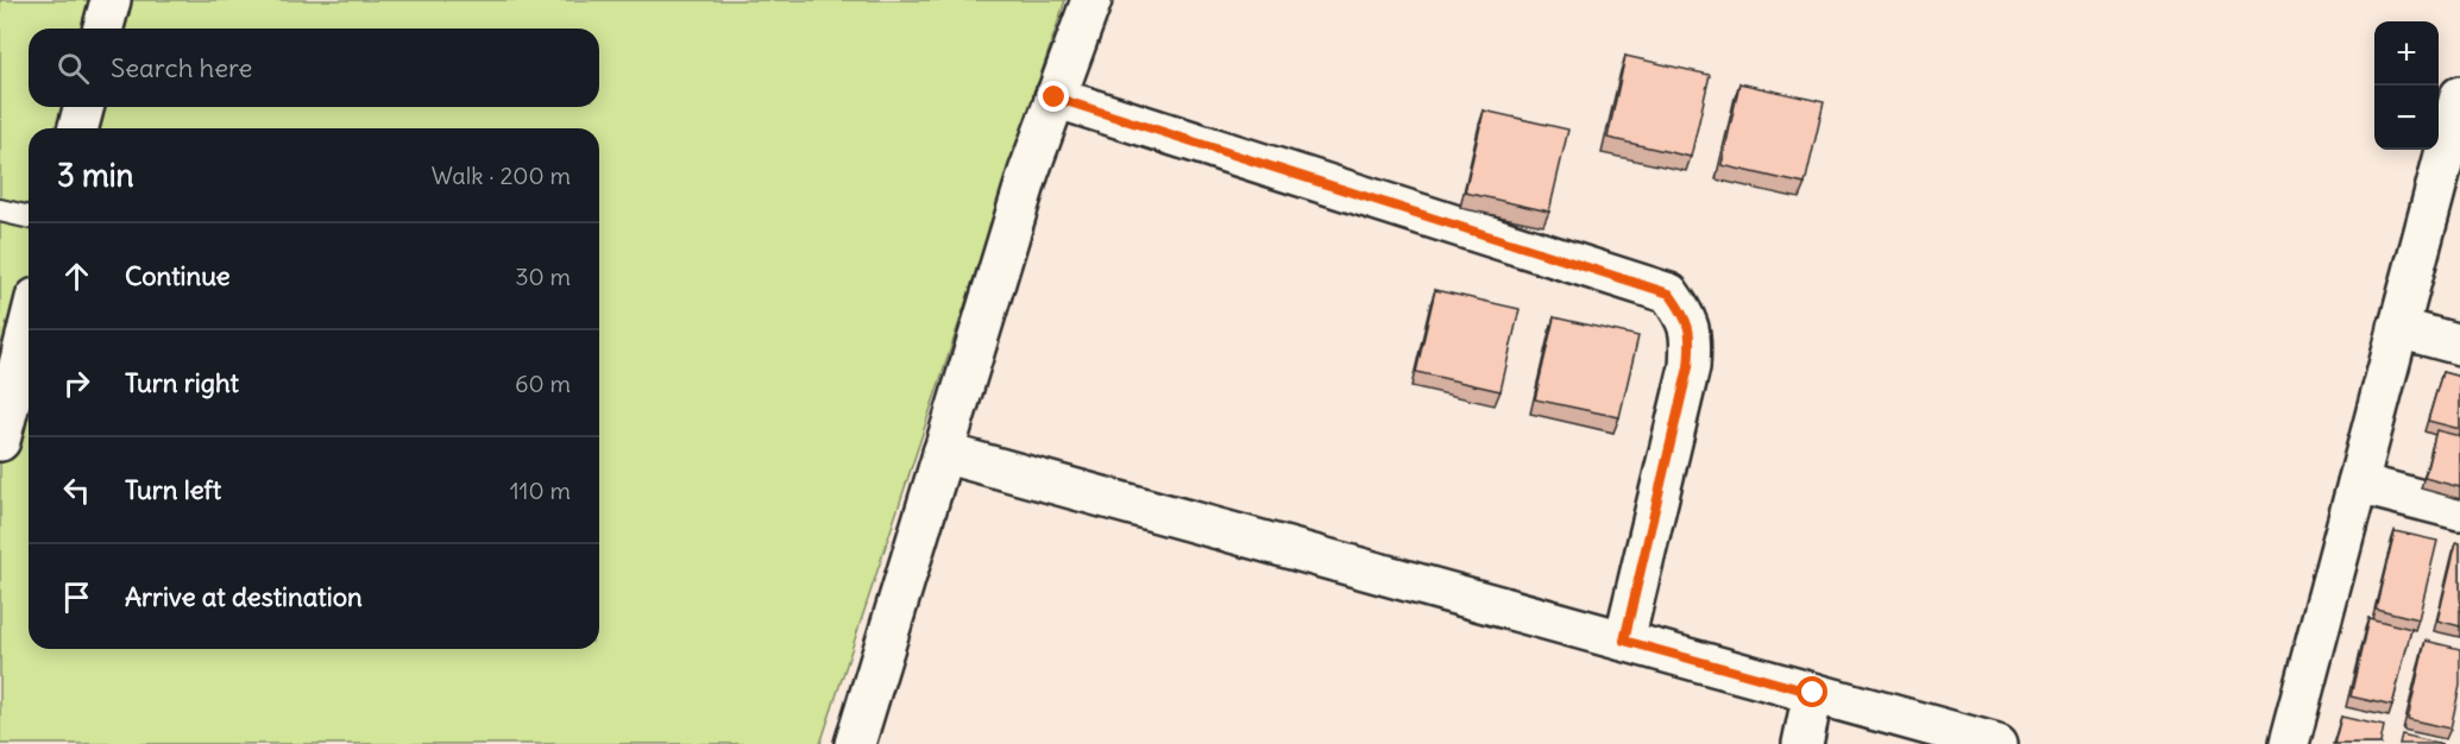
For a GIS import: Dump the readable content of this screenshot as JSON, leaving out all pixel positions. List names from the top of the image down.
{
  "page": {
    "map_buttons": ["+", "−"],
    "search": "Search here",
    "heading": ["3 min", "Walk · 200 m"],
    "list": [
      ["Continue", "30 m"],
      ["Turn right", "60 m"],
      ["Turn left", "110 m"],
      "Arrive at destination"
    ]
  }
}
